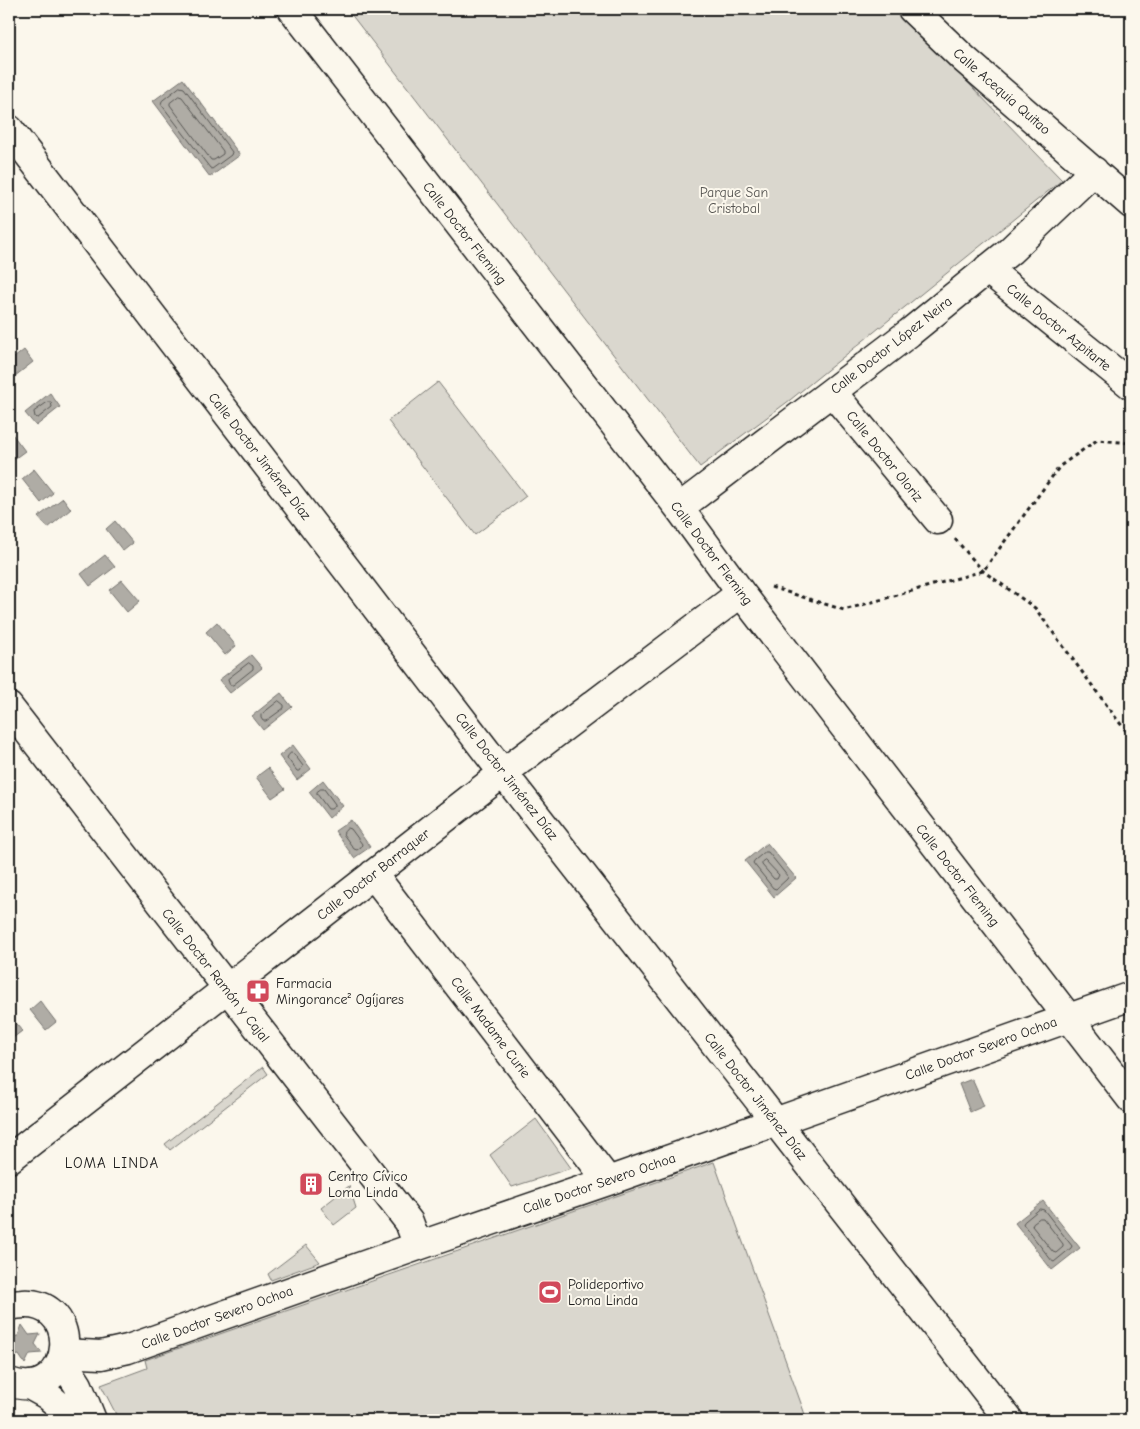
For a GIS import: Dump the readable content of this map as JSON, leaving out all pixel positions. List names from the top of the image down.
{
  "streets": {
    "street": [
      "Calle Acequia Quitao",
      "Calle Doctor Fleming",
      "Calle Doctor Azpitarte",
      "Calle Doctor López Neira",
      "Calle Doctor Jiménez Díaz",
      "Calle Doctor Oloriz",
      "Calle Doctor Barraquer",
      "Calle Doctor Ramón y Cajal",
      "Calle Madame Curie",
      "Calle Doctor Severo Ochoa"
    ]
  },
  "crossings": [
    ["Calle Acequia Quitao", "Calle Doctor López Neira"],
    ["Calle Doctor Fleming", "Calle Doctor López Neira"],
    ["Calle Doctor Fleming", "Calle Doctor Barraquer"],
    ["Calle Doctor Fleming", "Calle Doctor Severo Ochoa"],
    ["Calle Doctor Azpitarte", "Calle Doctor López Neira"],
    ["Calle Doctor López Neira", "Calle Doctor Oloriz"],
    ["Calle Doctor Jiménez Díaz", "Calle Doctor Barraquer"],
    ["Calle Doctor Jiménez Díaz", "Calle Doctor Severo Ochoa"],
    ["Calle Doctor Barraquer", "Calle Doctor Ramón y Cajal"],
    ["Calle Doctor Barraquer", "Calle Madame Curie"],
    ["Calle Doctor Ramón y Cajal", "Calle Doctor Severo Ochoa"],
    ["Calle Madame Curie", "Calle Doctor Severo Ochoa"]
  ],
  "districts": ["LOMA LINDA"],
  "parks": ["Parque San Cristobal"],
  "places": {
    "pharmacy": ["Farmacia Mingorance² Ogíjares"],
    "building": ["Centro Cívico Loma Linda"],
    "sports": ["Polideportivo Loma Linda"]
  }
}
